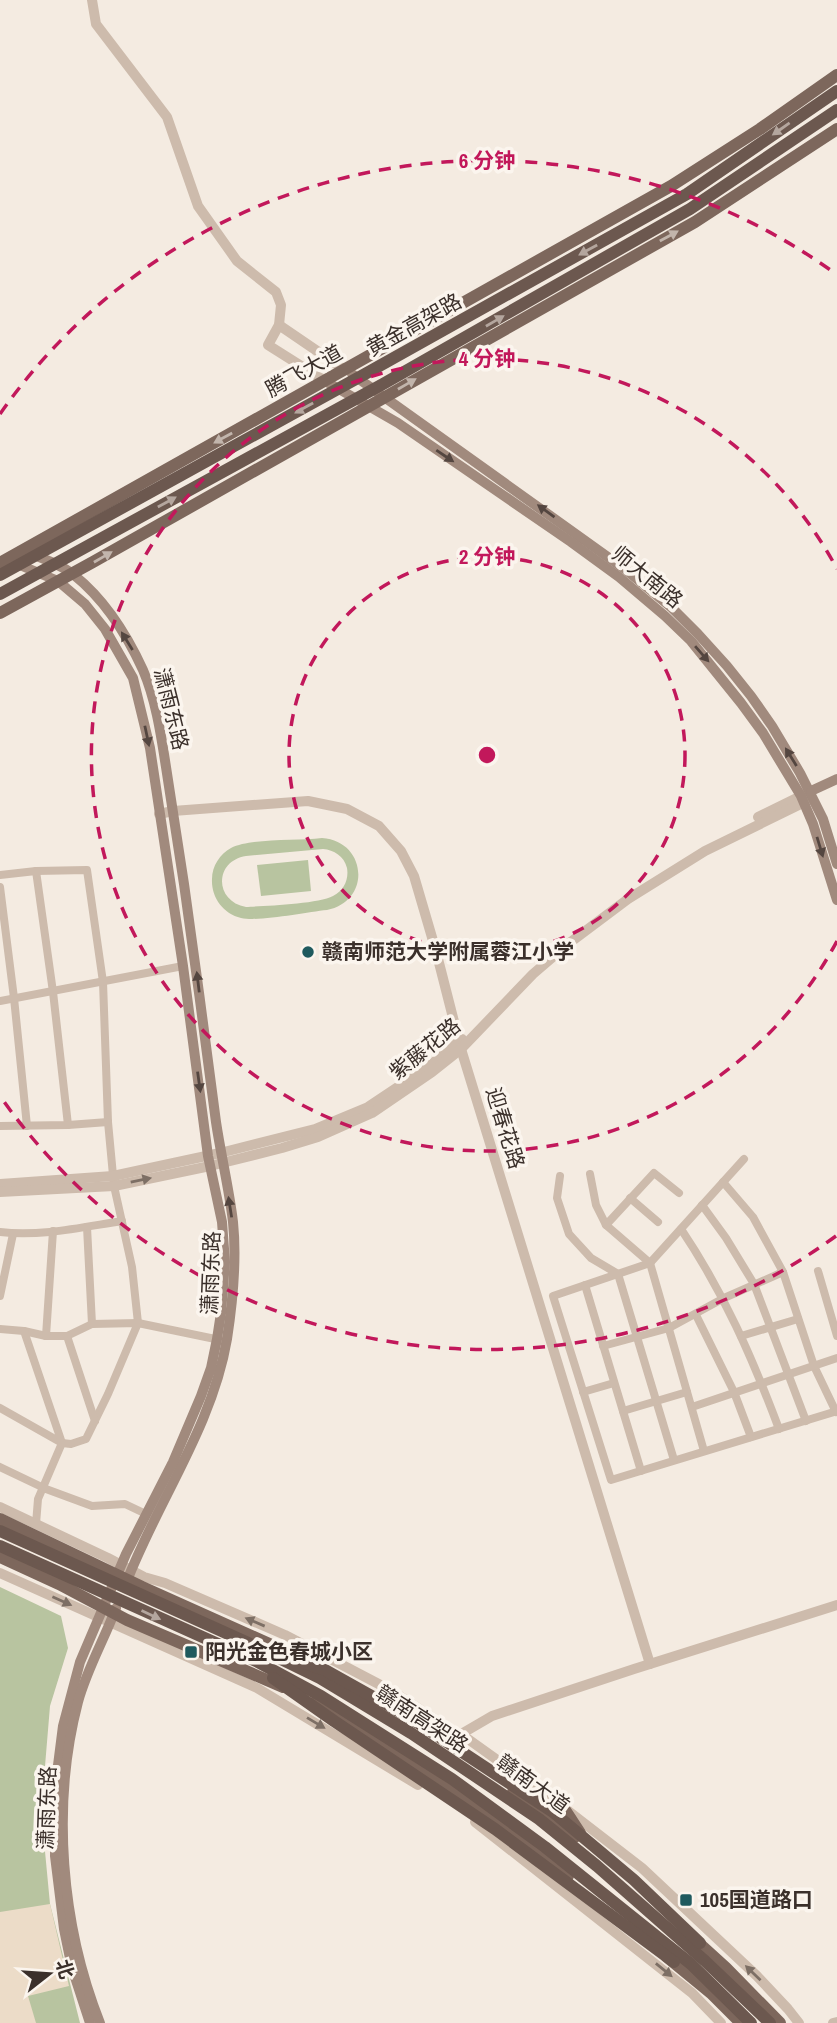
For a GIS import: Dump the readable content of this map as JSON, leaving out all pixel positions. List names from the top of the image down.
{
  "streets": {
    "highway": ["黄金高架路", "赣南高架路"],
    "main road": [
      "腾飞大道",
      "师大南路",
      "潇雨东路",
      "赣南大道"
    ],
    "street": ["紫藤花路", "迎春花路"]
  },
  "crossings": [
    ["腾飞大道", "师大南路"],
    ["腾飞大道", "潇雨东路"],
    ["师大南路", "紫藤花路"],
    ["潇雨东路", "紫藤花路"],
    ["潇雨东路", "迎春花路"],
    ["潇雨东路", "赣南大道"],
    ["紫藤花路", "迎春花路"]
  ],
  "places": {
    "other": ["赣南师范大学附属蓉江小学"],
    "transit": ["阳光金色春城小区", "105国道路口"]
  },
  "north": "right",
  "rings": ["6 分钟", "4 分钟", "2 分钟"]
}
